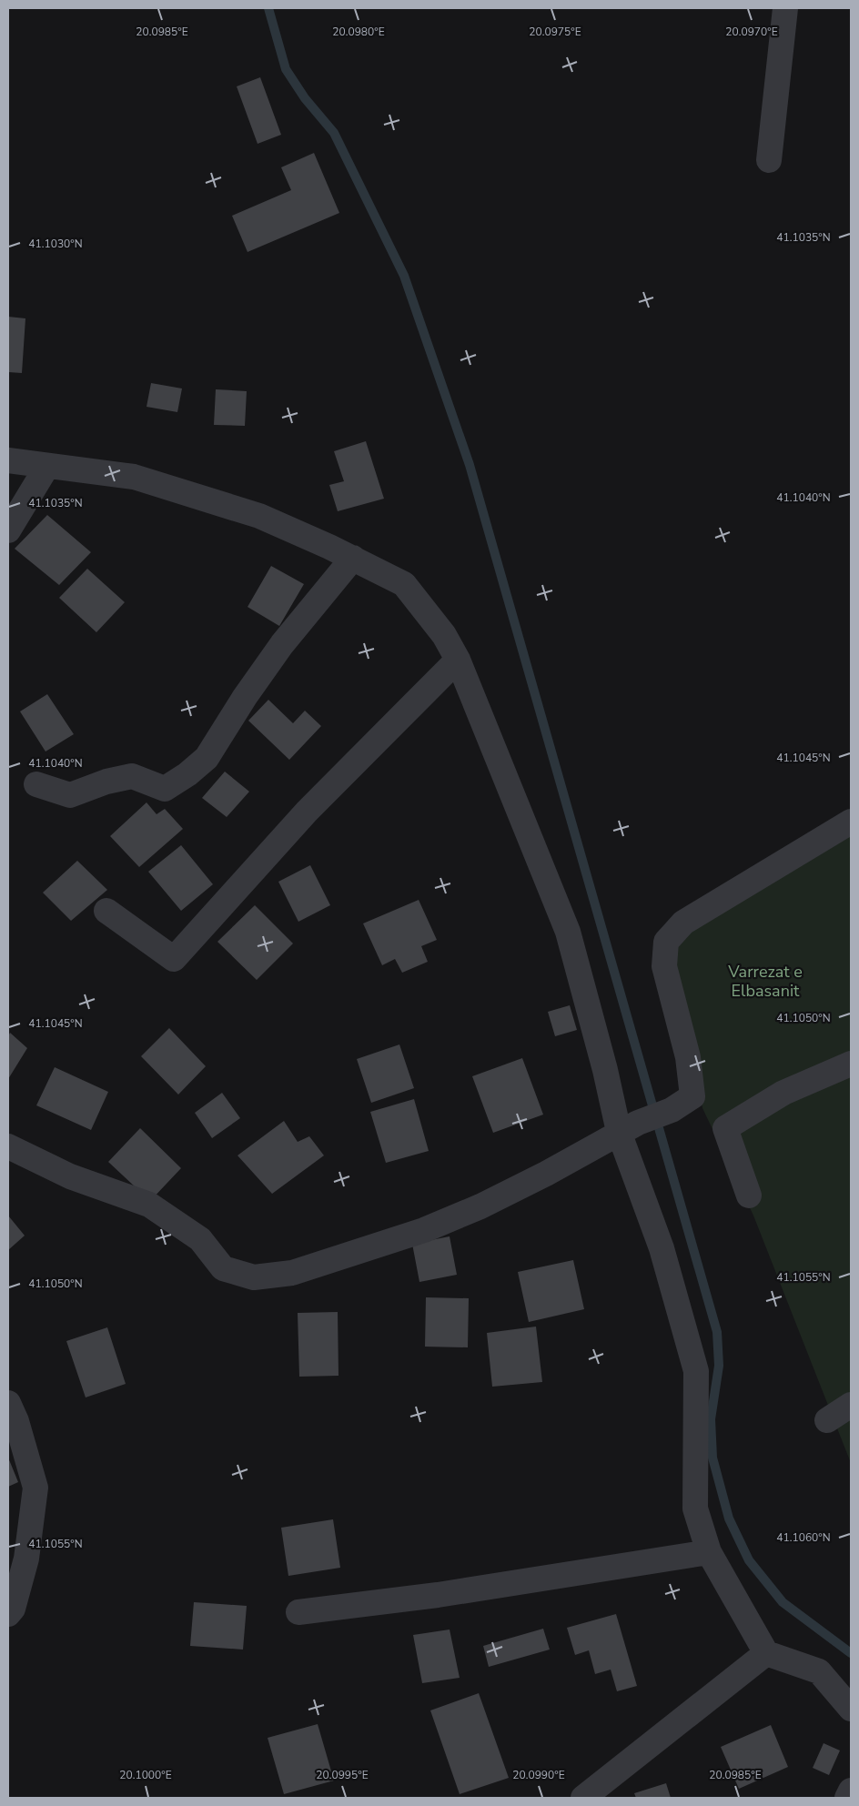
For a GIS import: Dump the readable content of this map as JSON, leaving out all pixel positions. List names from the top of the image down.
{
  "parks": ["Varrezat e Elbasanit"],
  "coordinates": [
    "20.0985°E",
    "20.0980°E",
    "20.0975°E",
    "20.0970°E",
    "41.1035°N",
    "41.1030°N",
    "41.1040°N",
    "41.1045°N",
    "41.1050°N",
    "41.1055°N",
    "41.1060°N",
    "20.1000°E",
    "20.0995°E",
    "20.0990°E"
  ]
}
